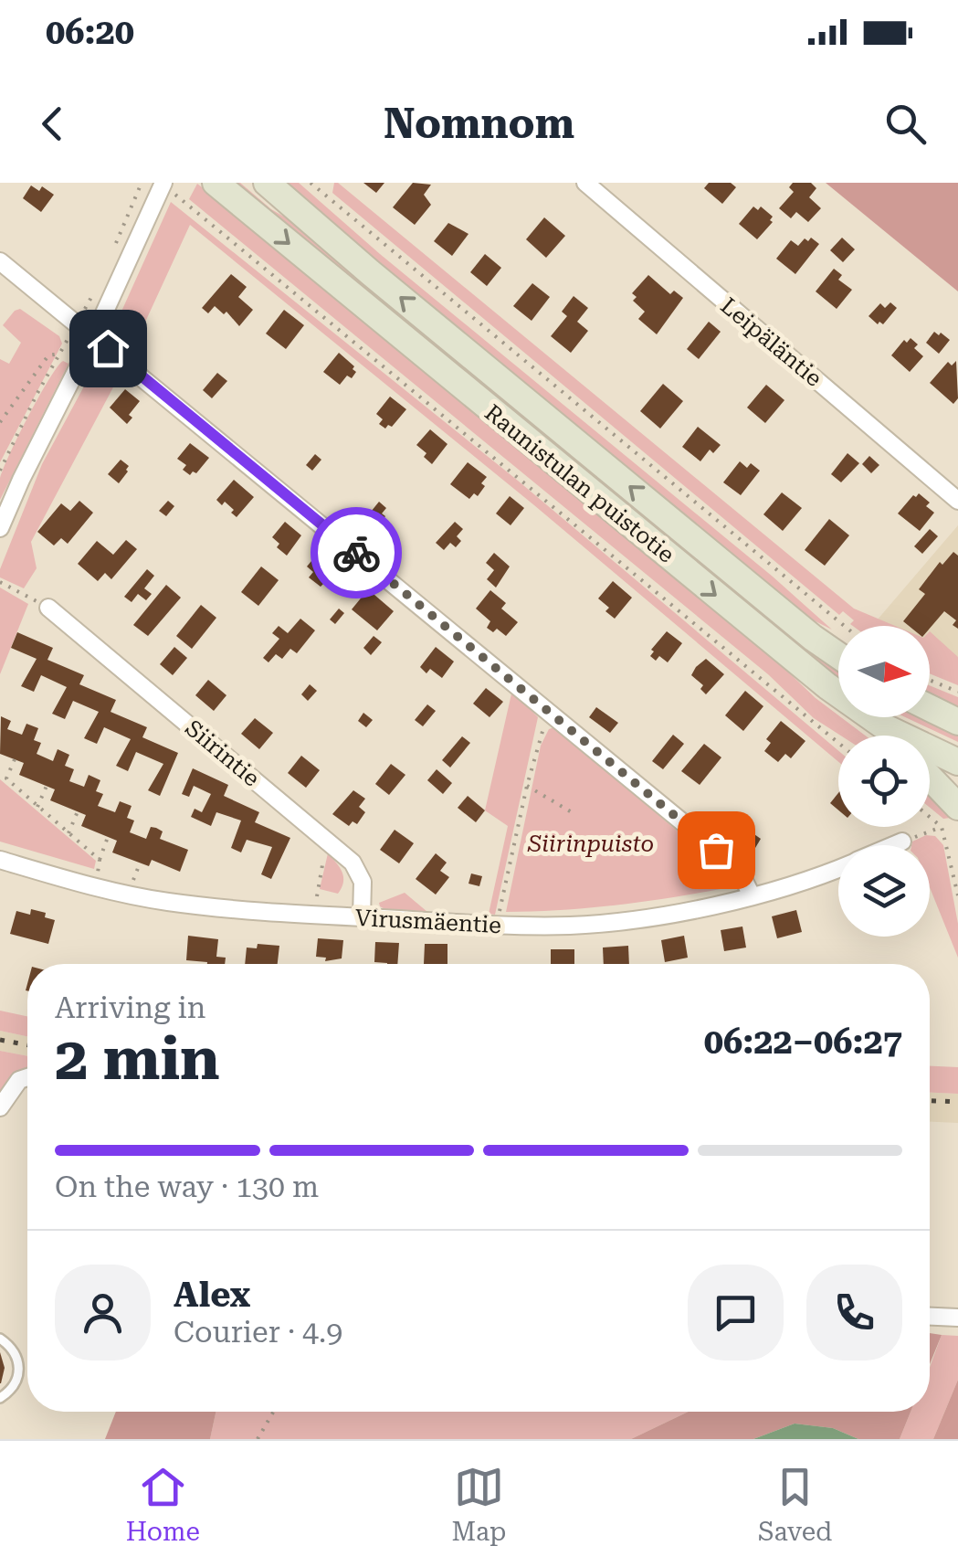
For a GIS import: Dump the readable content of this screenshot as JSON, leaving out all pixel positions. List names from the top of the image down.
{
  "streets": {
    "main road": ["Raunistulan puistotie"],
    "street": ["Leipäläntie", "Siirintie", "Virusmäentie"]
  },
  "crossings": [
    ["Siirintie", "Virusmäentie"]
  ],
  "parks": ["Siirinpuisto"],
  "north": "right",
  "page": {
    "status": "06:20",
    "header": "Nomnom",
    "heading": ["2 min", "Arriving in", "06:22–06:27"],
    "panel": ["Alex", "Courier · 4.9"],
    "bar": "On the way · 130 m",
    "tabs": ["Home", "Map", "Saved"]
  }
}
